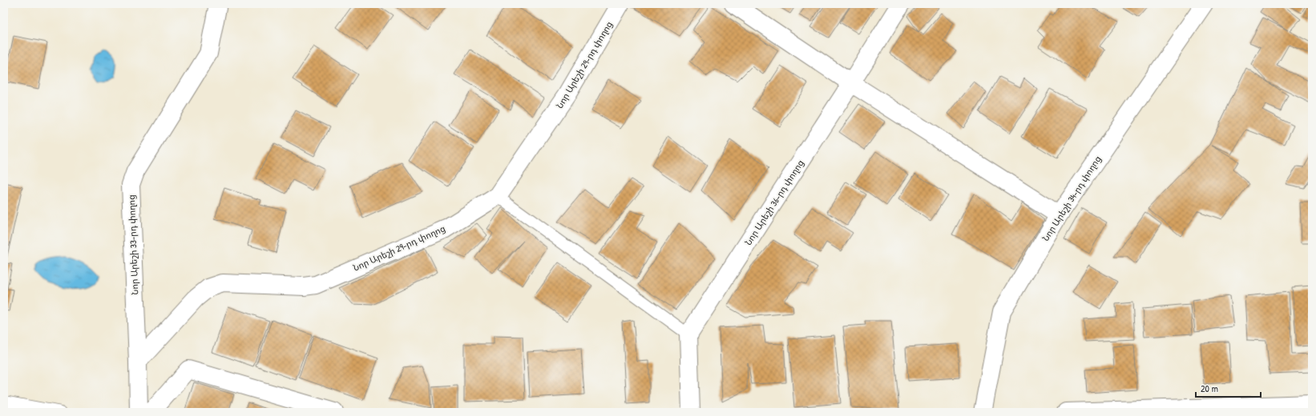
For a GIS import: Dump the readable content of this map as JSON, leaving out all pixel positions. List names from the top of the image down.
{
  "streets": {
    "street": [
      "Նոր Արեշի 29-րդ փողոց",
      "Նոր Արեշի 34-րդ փողոց",
      "Նոր Արեշի 36-րդ փողոց",
      "Նոր Արեշի 33-րդ փողոց"
    ]
  },
  "crossings": [
    ["Նոր Արեշի 29-րդ փողոց", "Նոր Արեշի 33-րդ փողոց"]
  ],
  "scale_bar": "20 m"
}
